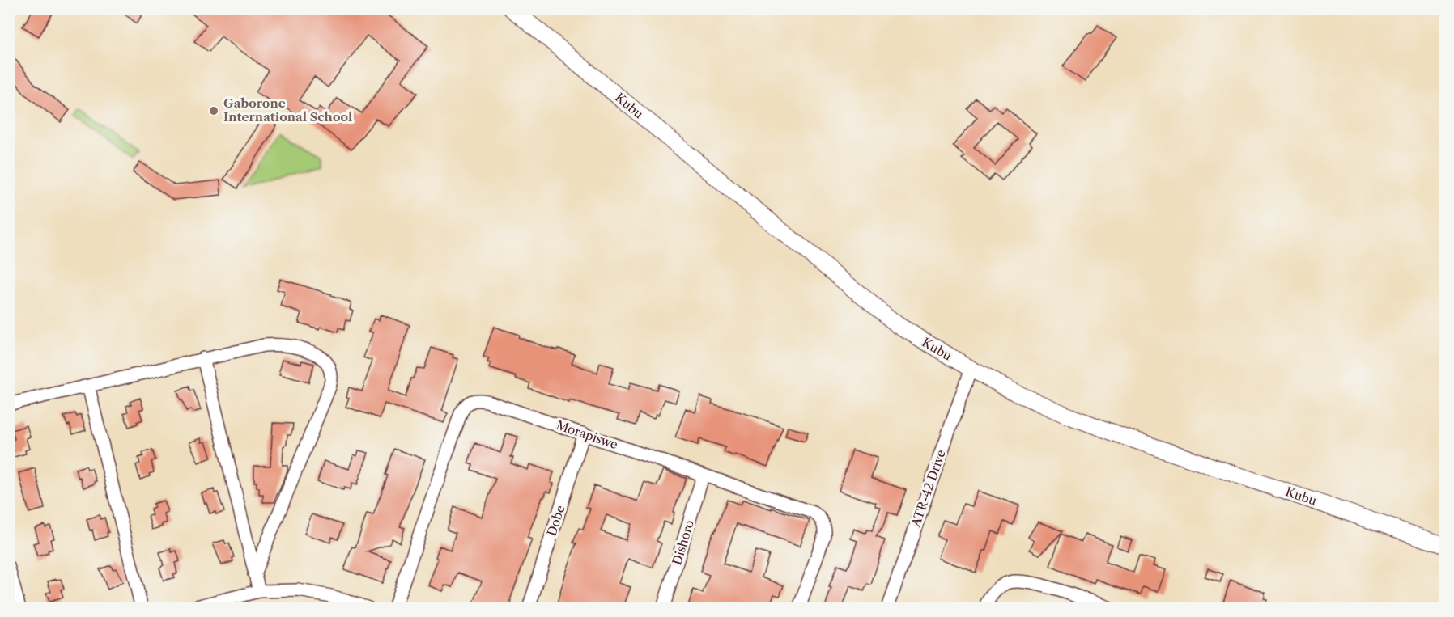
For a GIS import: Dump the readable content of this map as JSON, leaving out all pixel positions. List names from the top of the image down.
{
  "streets": {
    "main road": ["Kubu"],
    "street": [
      "Morapiswe",
      "ATR-42 Drive",
      "Dobe",
      "Dishoro"
    ]
  },
  "crossings": [
    ["Kubu", "ATR-42 Drive"],
    ["Morapiswe", "Dobe"],
    ["Morapiswe", "Dishoro"]
  ],
  "places": ["Gaborone International School"]
}
